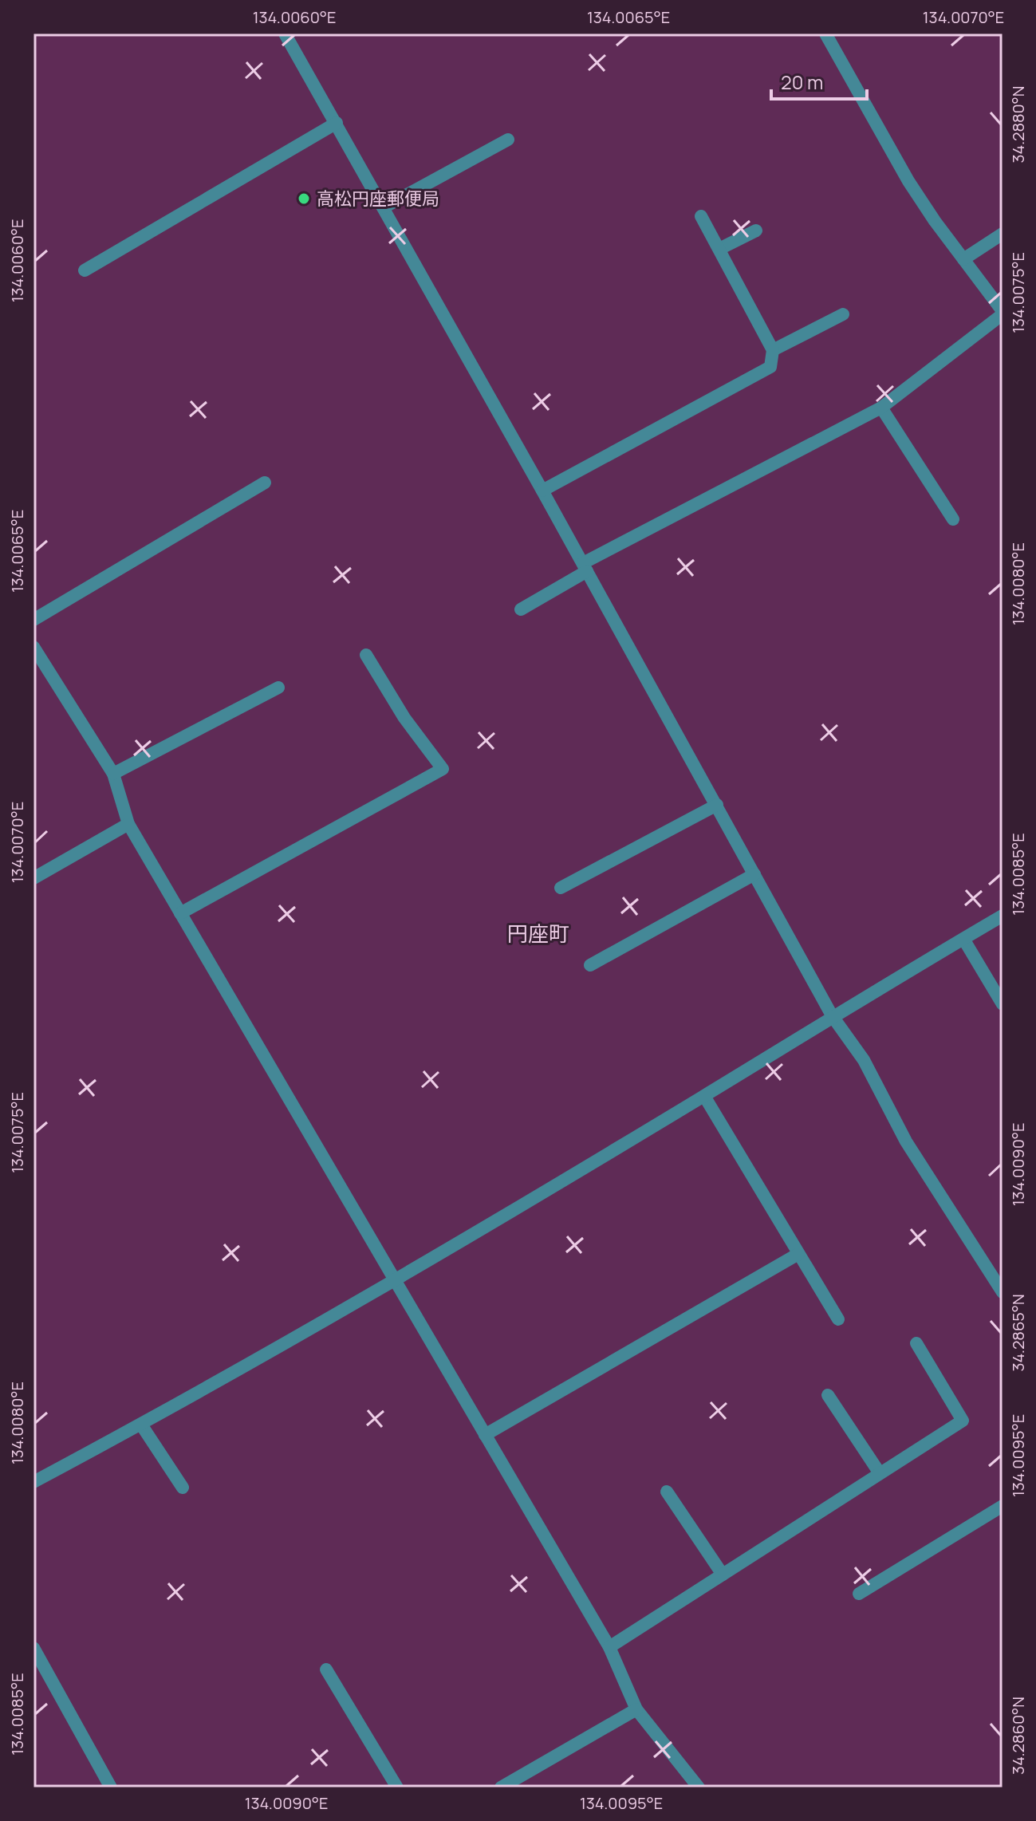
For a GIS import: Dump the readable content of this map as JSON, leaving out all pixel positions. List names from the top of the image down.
{
  "districts": ["円座町"],
  "places": ["高松円座郵便局"],
  "scale_bar": "20 m",
  "coordinates": [
    "134.0060°E",
    "134.0065°E",
    "134.0070°E",
    "34.2880°N",
    "134.0075°E",
    "134.0080°E",
    "134.0085°E",
    "134.0090°E",
    "34.2865°N",
    "134.0095°E",
    "34.2860°N"
  ]
}
